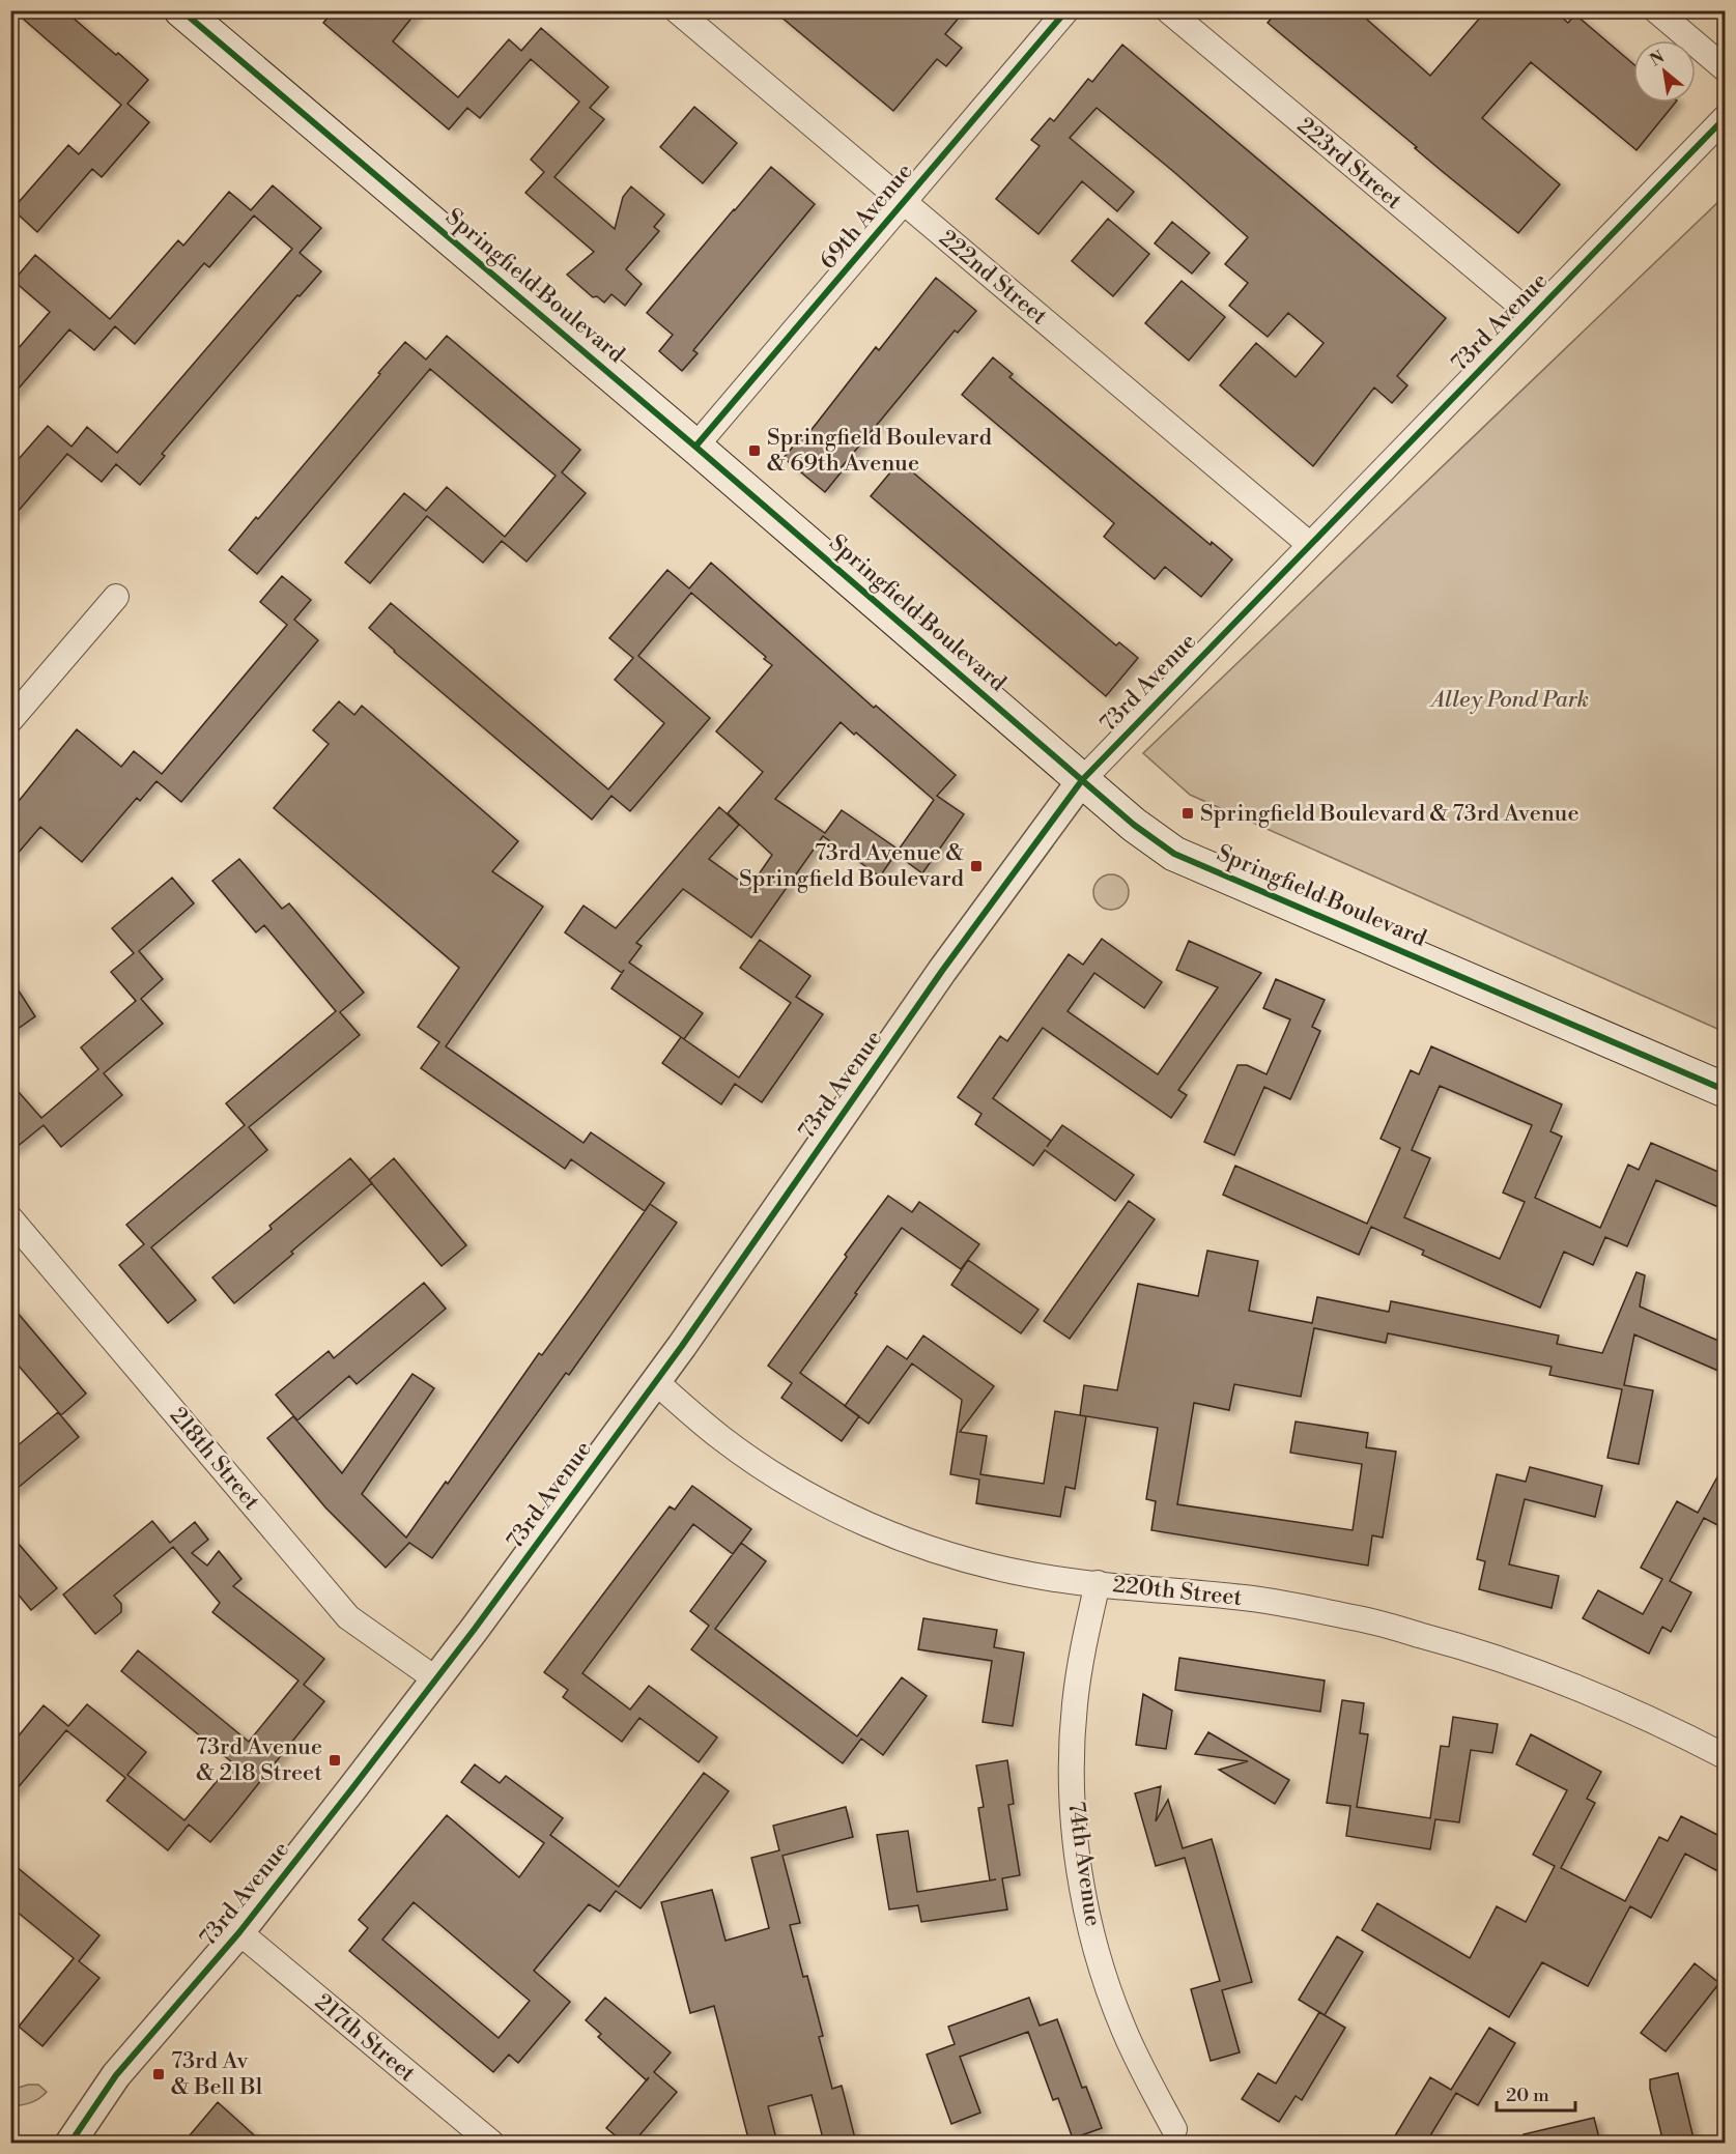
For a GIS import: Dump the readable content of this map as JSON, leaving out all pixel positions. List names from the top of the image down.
{
  "streets": {
    "main road": ["Springfield Boulevard"],
    "street": [
      "223rd Street",
      "69th Avenue",
      "222nd Street",
      "73rd Avenue",
      "218th Street",
      "220th Street",
      "74th Avenue",
      "217th Street"
    ]
  },
  "crossings": [
    ["223rd Street", "73rd Avenue"],
    ["69th Avenue", "222nd Street"],
    ["69th Avenue", "Springfield Boulevard"],
    ["222nd Street", "73rd Avenue"],
    ["Springfield Boulevard", "73rd Avenue"],
    ["73rd Avenue", "218th Street"],
    ["73rd Avenue", "220th Street"],
    ["73rd Avenue", "217th Street"],
    ["220th Street", "74th Avenue"]
  ],
  "parks": ["Alley Pond Park"],
  "places": {
    "transit": [
      "Springfield Boulevard & 69th Avenue",
      "Springfield Boulevard & 73rd Avenue",
      "73rd Avenue & Springfield Boulevard",
      "73rd Avenue & 218 Street",
      "73rd Av & Bell Bl"
    ]
  },
  "scale_bar": "20 m",
  "north": "top left"
}
